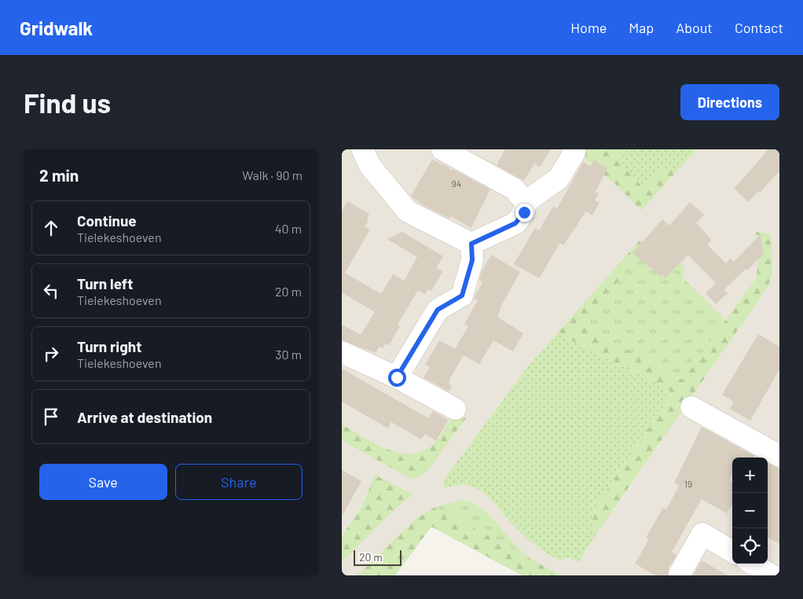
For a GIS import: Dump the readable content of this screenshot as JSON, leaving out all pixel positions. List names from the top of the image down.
{
  "house_numbers": ["94", "19"],
  "scale_bar": "20 m",
  "page": {
    "header": "Gridwalk",
    "nav": [
      "Home",
      "Map",
      "About",
      "Contact"
    ],
    "buttons": [
      "Directions",
      ["Save", "Share"]
    ],
    "title": "Find us",
    "heading": ["2 min", "Walk · 90 m"],
    "list": [
      ["Continue", "Tielekeshoeven", "40 m"],
      ["Turn left", "Tielekeshoeven", "20 m"],
      ["Turn right", "Tielekeshoeven", "30 m"],
      "Arrive at destination"
    ],
    "map_buttons": ["+", "−"],
    "scale": "20 m"
  }
}
